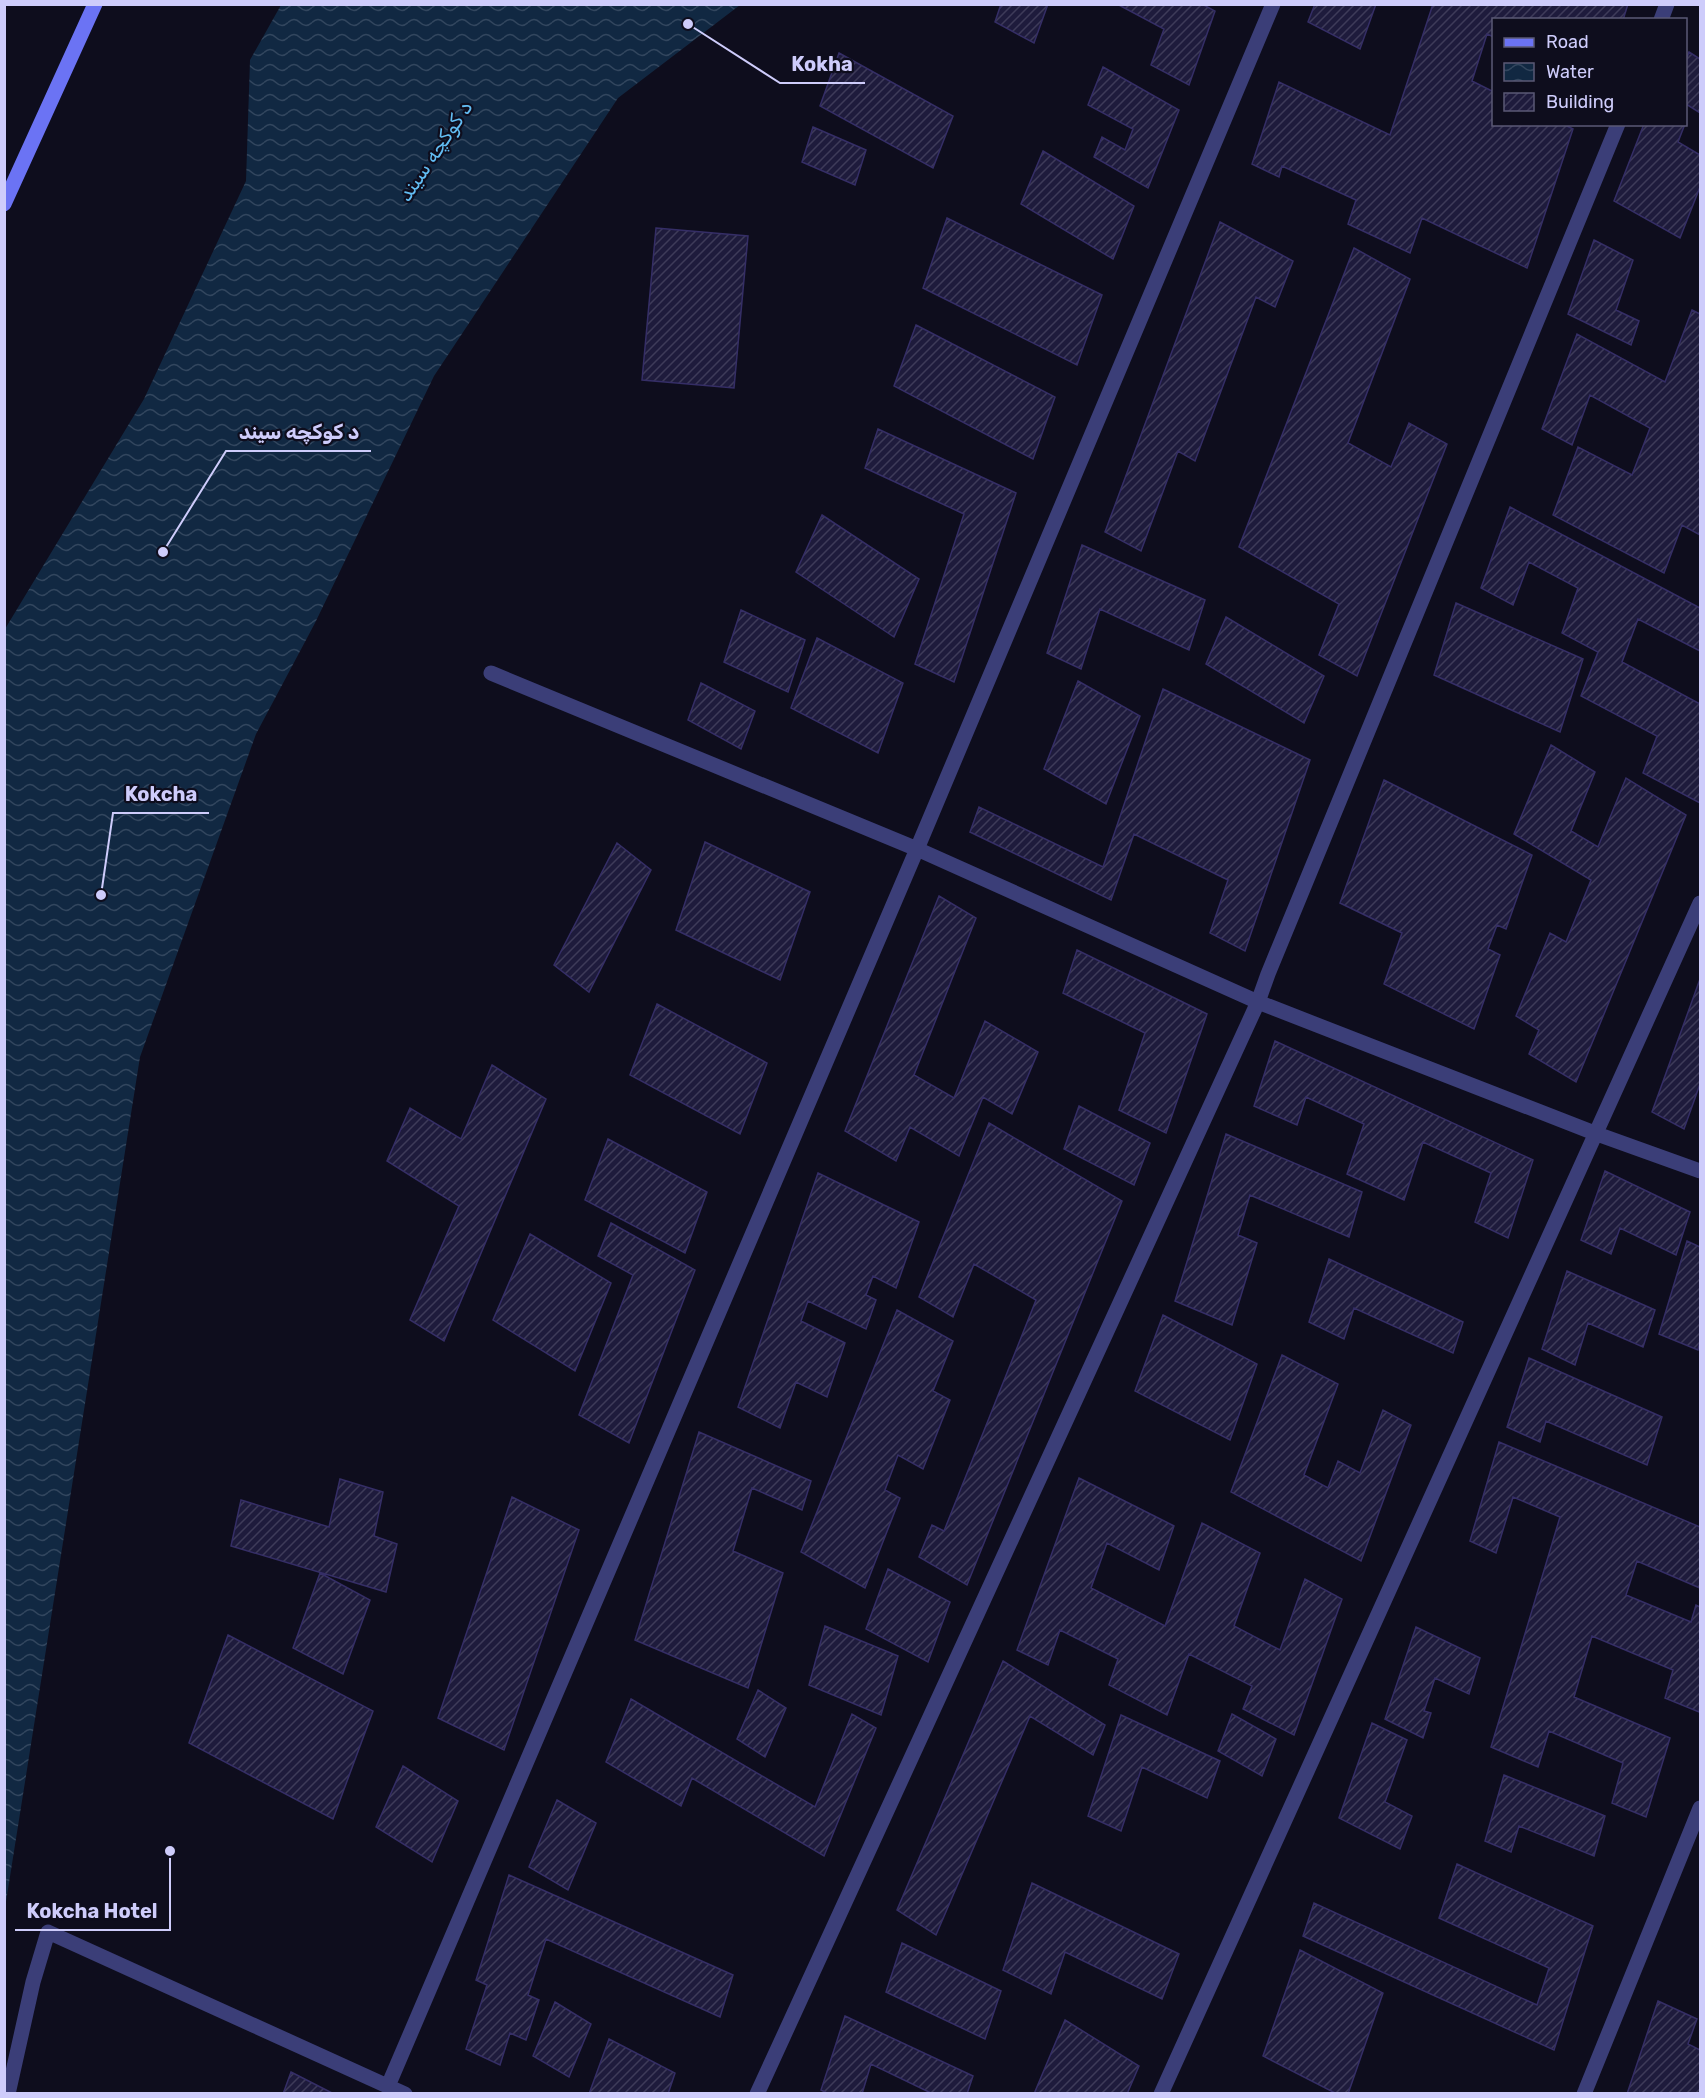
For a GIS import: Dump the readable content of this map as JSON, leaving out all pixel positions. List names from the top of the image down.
{
  "water": ["د کوکچه سیند"],
  "places": [
    "Kokha",
    "د کوکچه سیند",
    "Kokcha",
    "Kokcha Hotel"
  ],
  "legend": ["Road", "Water", "Building"]
}
